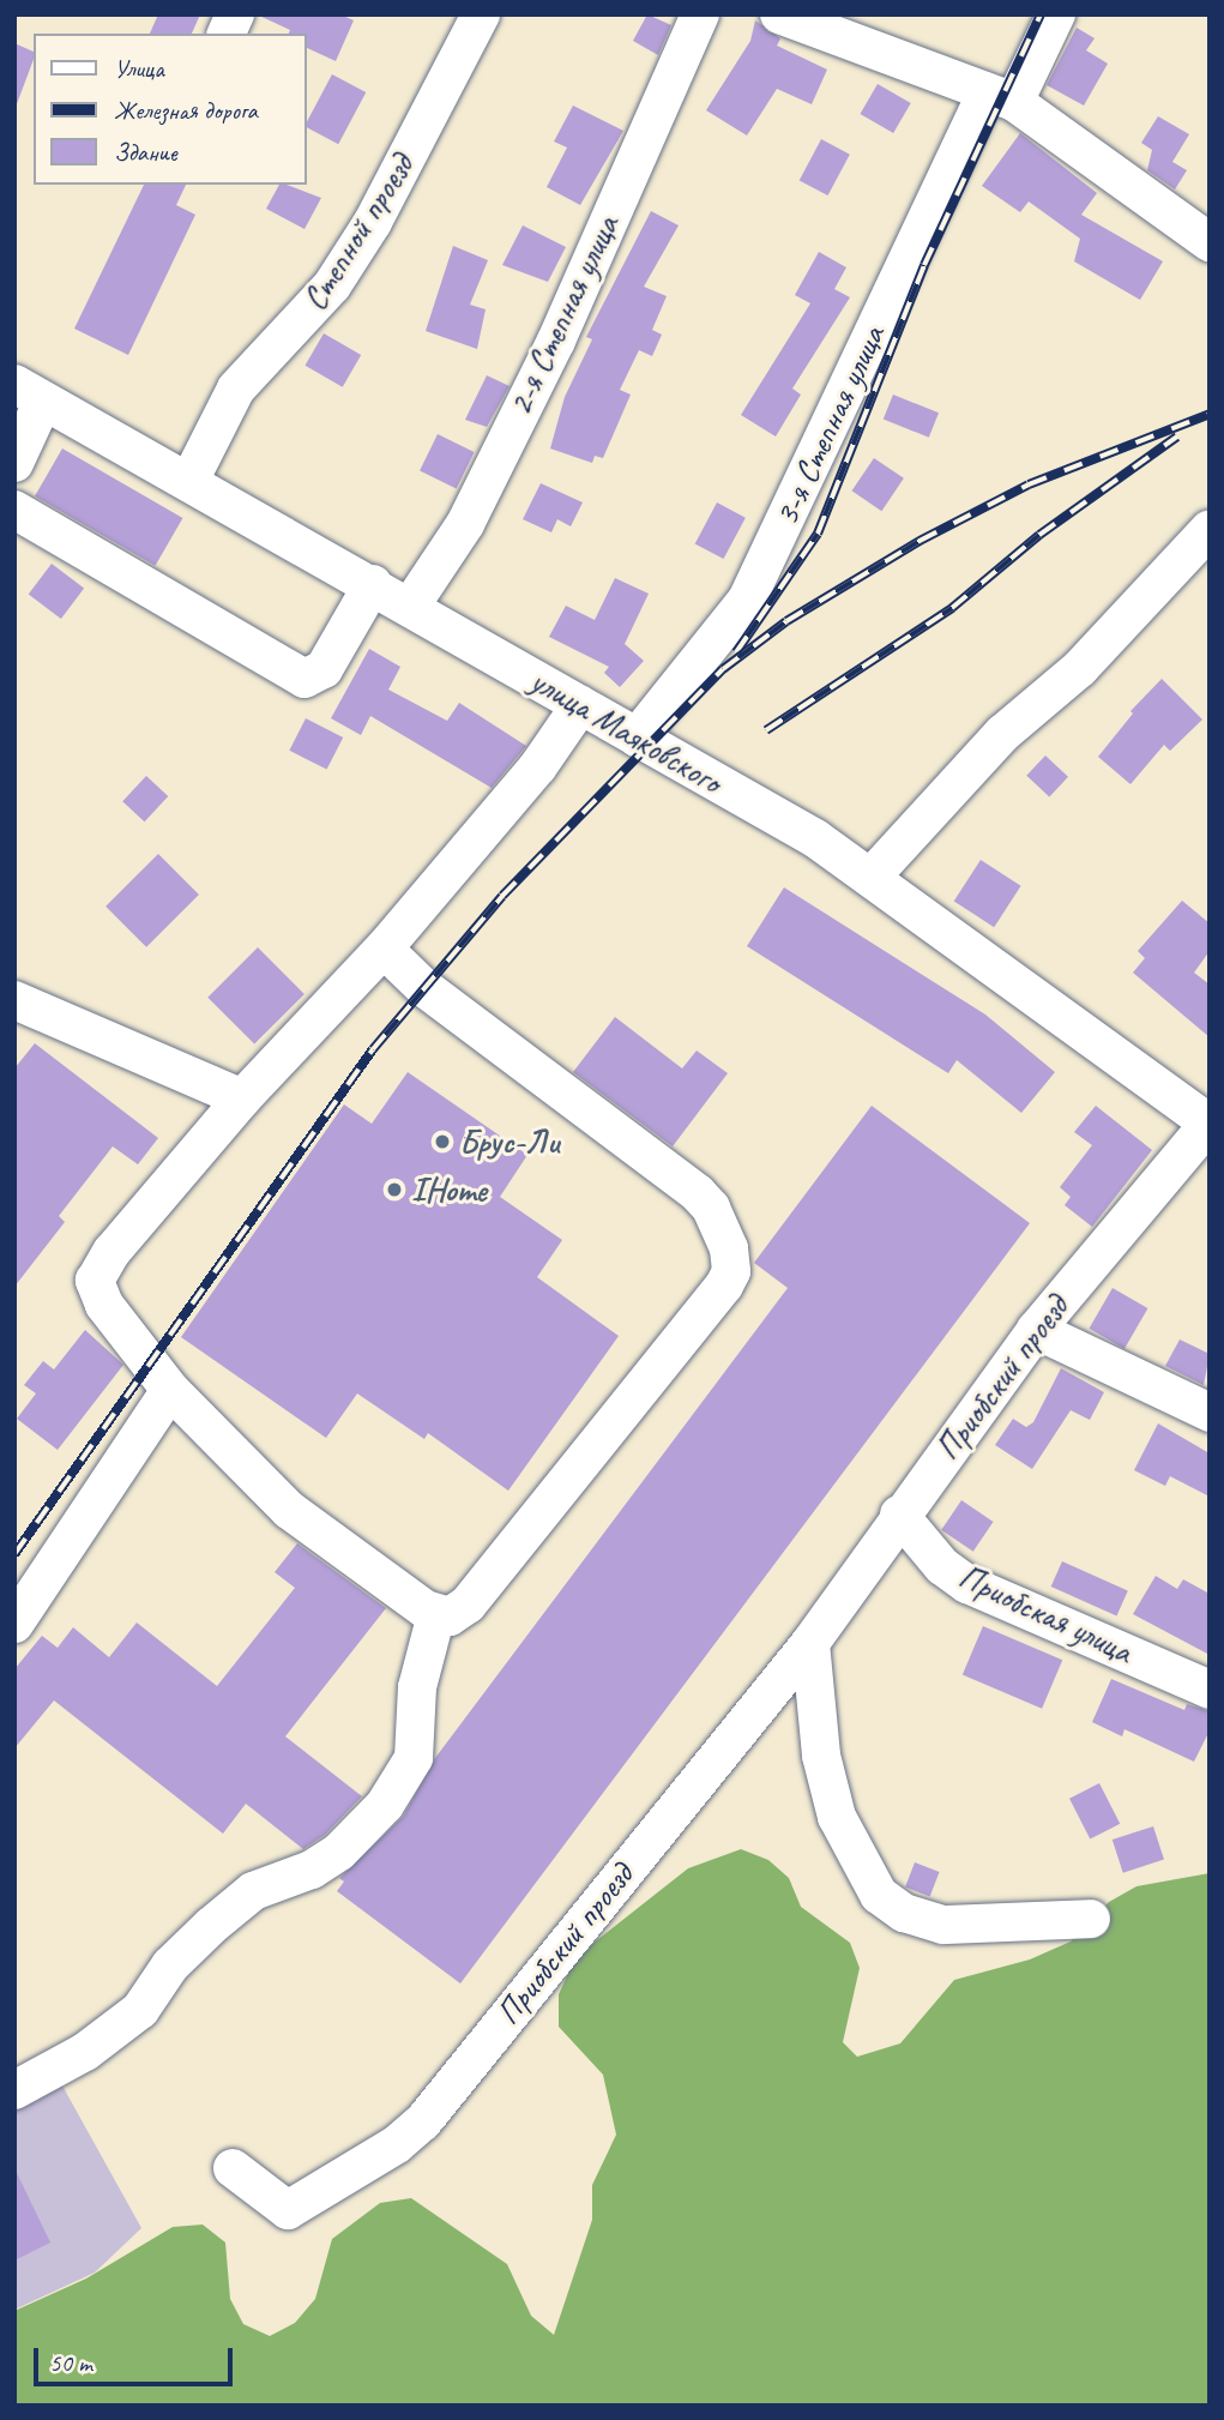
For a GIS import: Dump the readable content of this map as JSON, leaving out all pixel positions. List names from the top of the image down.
{
  "streets": {
    "street": [
      "Степной проезд",
      "2-я Степная улица",
      "3-я Степная улица",
      "улица Маяковского",
      "Приобский проезд",
      "Приобская улица"
    ]
  },
  "crossings": [
    ["Степной проезд", "улица Маяковского"],
    ["2-я Степная улица", "улица Маяковского"],
    ["3-я Степная улица", "улица Маяковского"],
    ["улица Маяковского", "Приобский проезд"],
    ["Приобский проезд", "Приобская улица"]
  ],
  "places": ["Брус-Ли", "IHome"],
  "legend": ["Улица", "Железная дорога", "Здание"],
  "scale_bar": "50 m"
}
